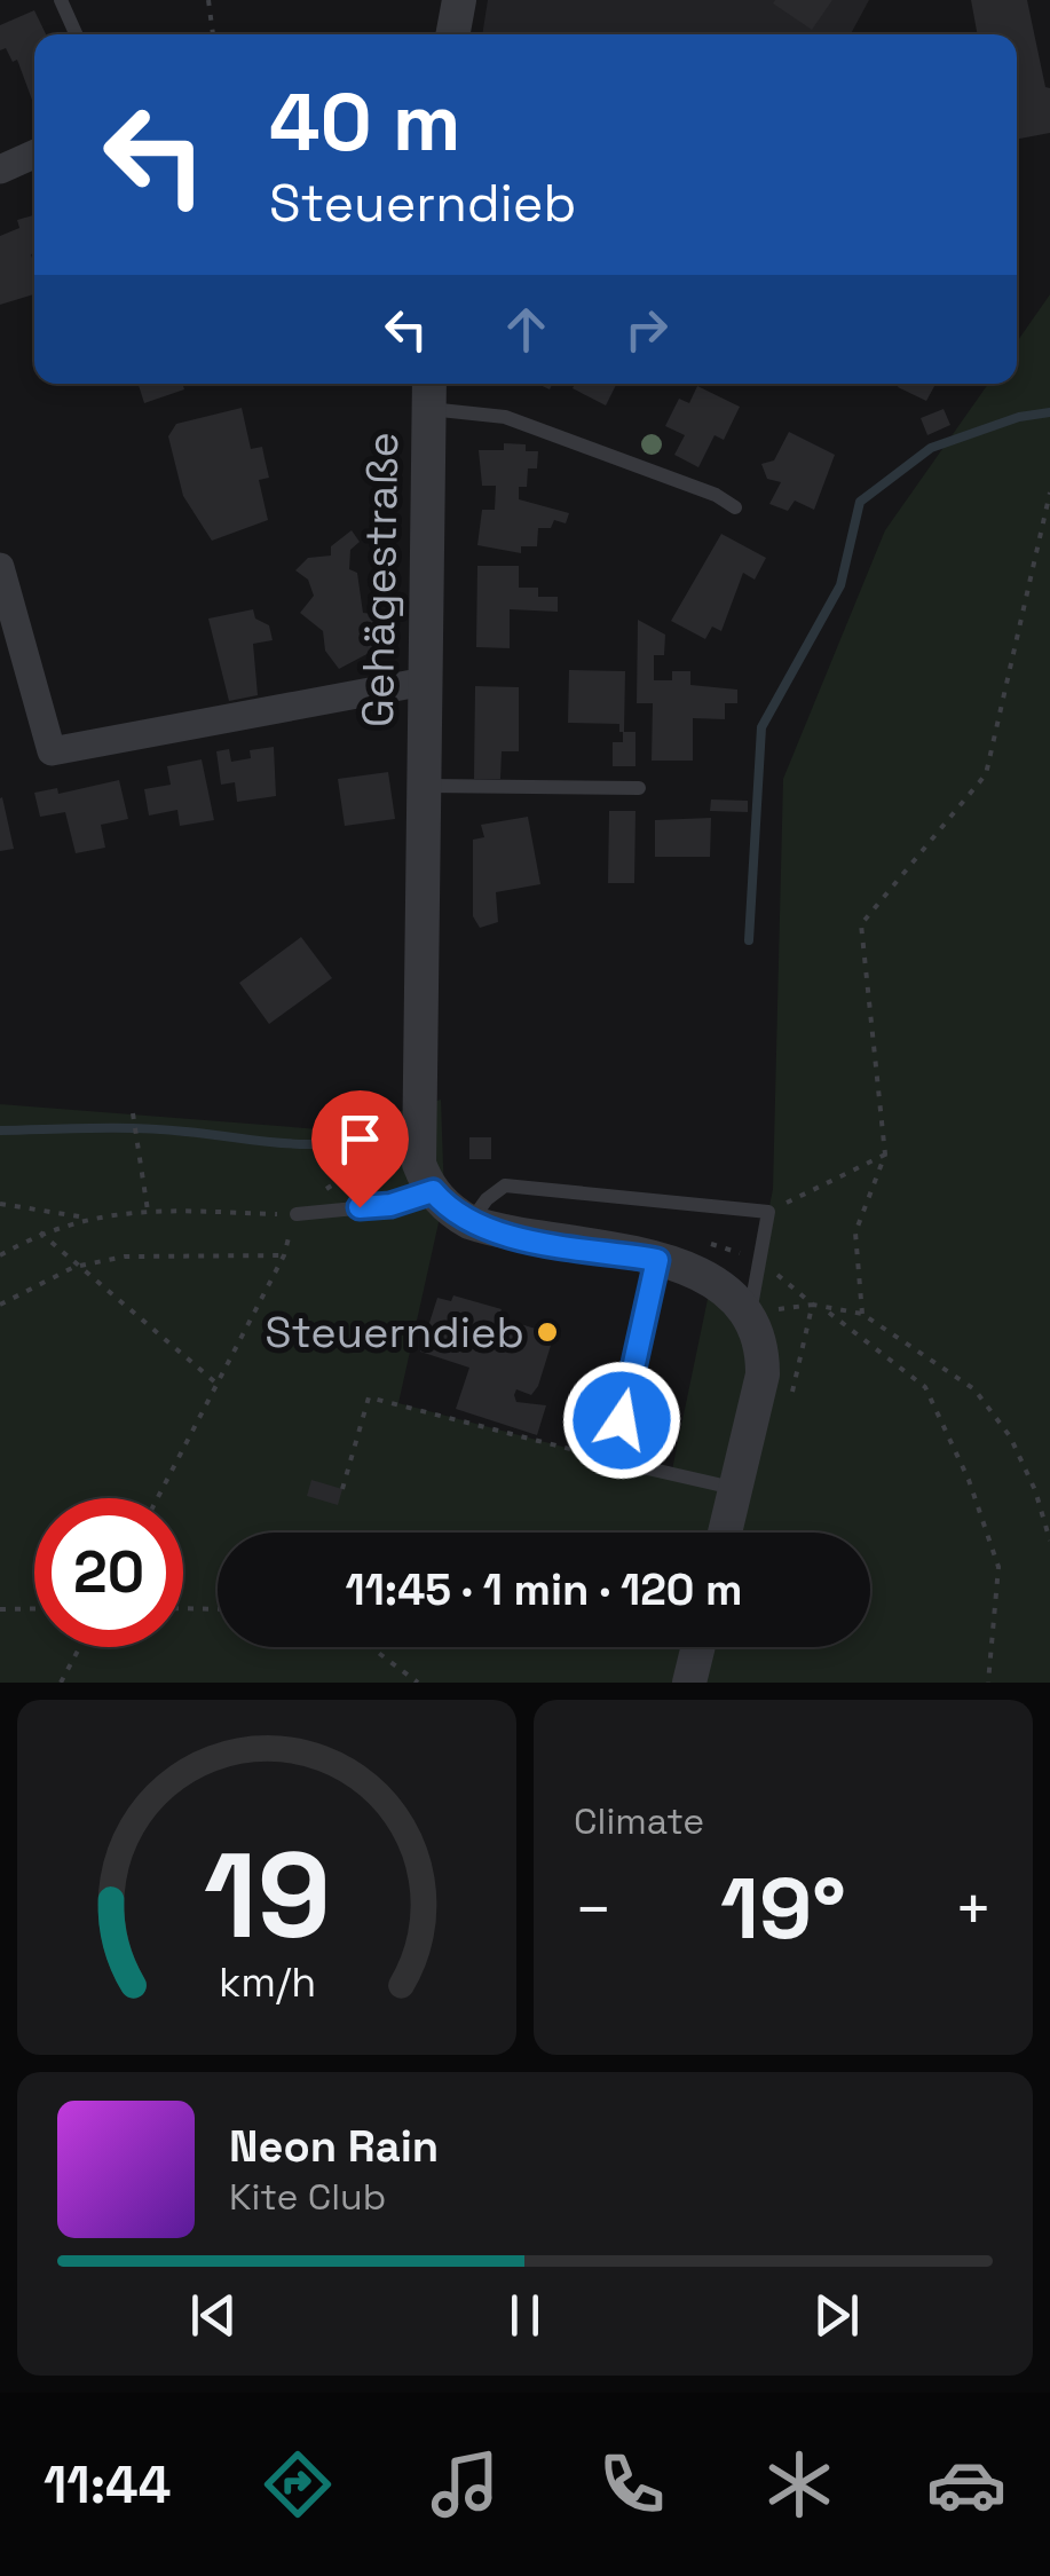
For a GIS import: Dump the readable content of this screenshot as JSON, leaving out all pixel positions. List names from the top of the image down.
{
  "streets": {
    "street": ["Gehägestraße"]
  },
  "places": ["Steuerndieb"],
  "page": {
    "turn": ["40 m", "Steuerndieb"],
    "limit": "20",
    "trip": "11:45 · 1 min · 120 m",
    "tile": "Climate",
    "heat": ["−", "19°", "+"],
    "song": ["Neon Rain", "Kite Club"],
    "tabs": "11:44",
    "gauge": ["19", "km/h"]
  }
}
